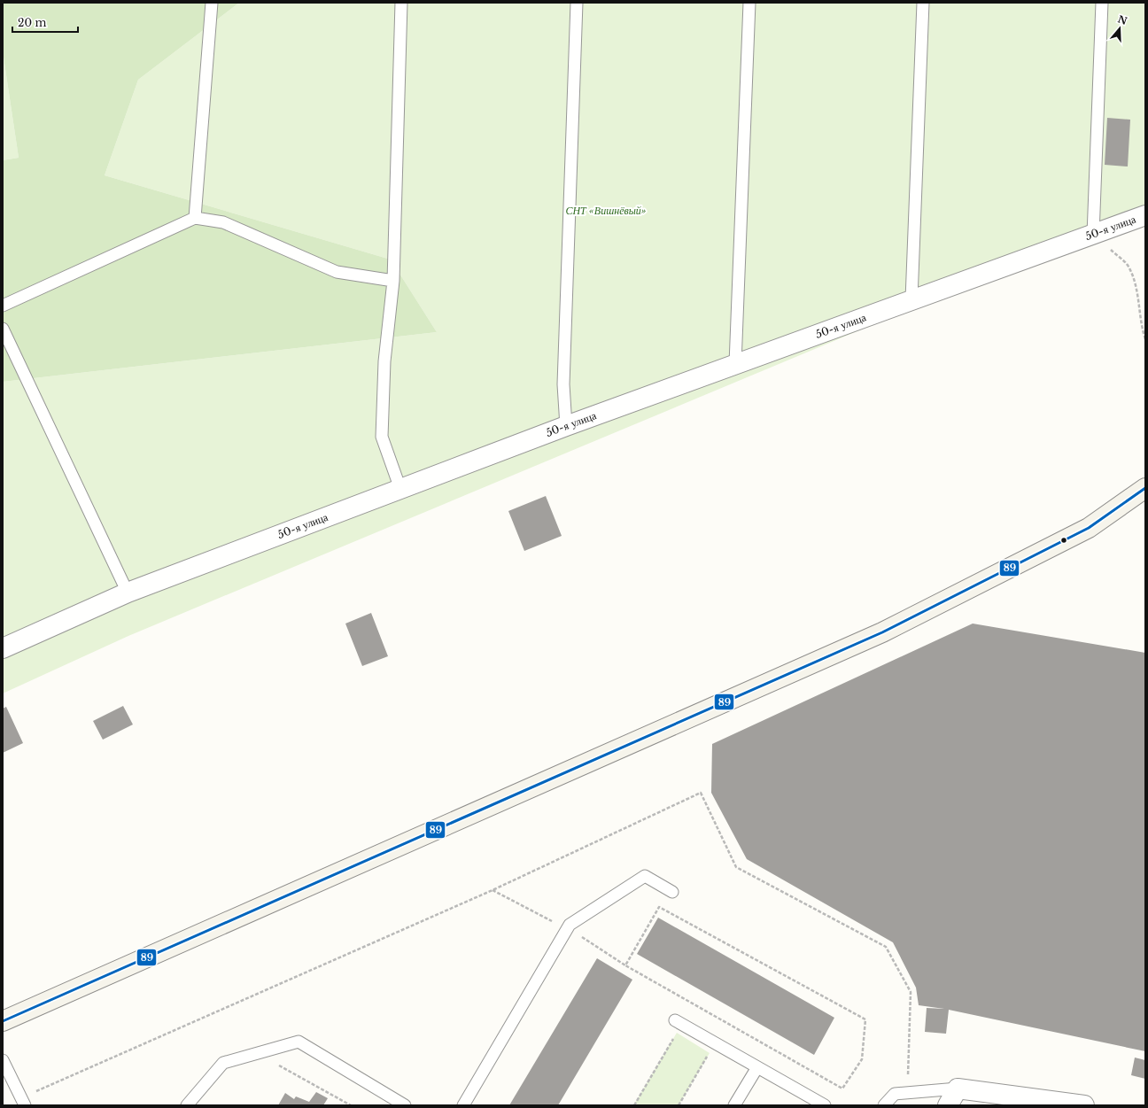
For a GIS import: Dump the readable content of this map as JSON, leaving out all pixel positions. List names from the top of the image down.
{
  "streets": {
    "street": ["50-я улица"]
  },
  "parks": ["СНТ «Вишнёвый»"],
  "lines": ["transit line 89"],
  "scale_bar": "20 m",
  "north": "top"
}
